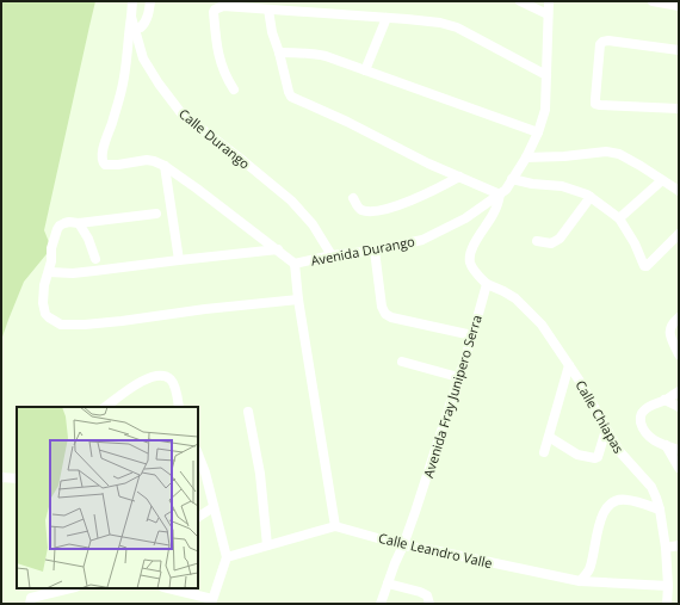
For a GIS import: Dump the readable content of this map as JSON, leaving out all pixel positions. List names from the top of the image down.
{
  "streets": {
    "street": [
      "Calle Durango",
      "Avenida Durango",
      "Avenida Fray Junipero Serra",
      "Calle Chiapas",
      "Calle Leandro Valle"
    ]
  },
  "crossings": [
    ["Calle Durango", "Avenida Durango"],
    ["Avenida Fray Junipero Serra", "Calle Chiapas"],
    ["Avenida Fray Junipero Serra", "Calle Leandro Valle"],
    ["Calle Chiapas", "Calle Leandro Valle"]
  ]
}
